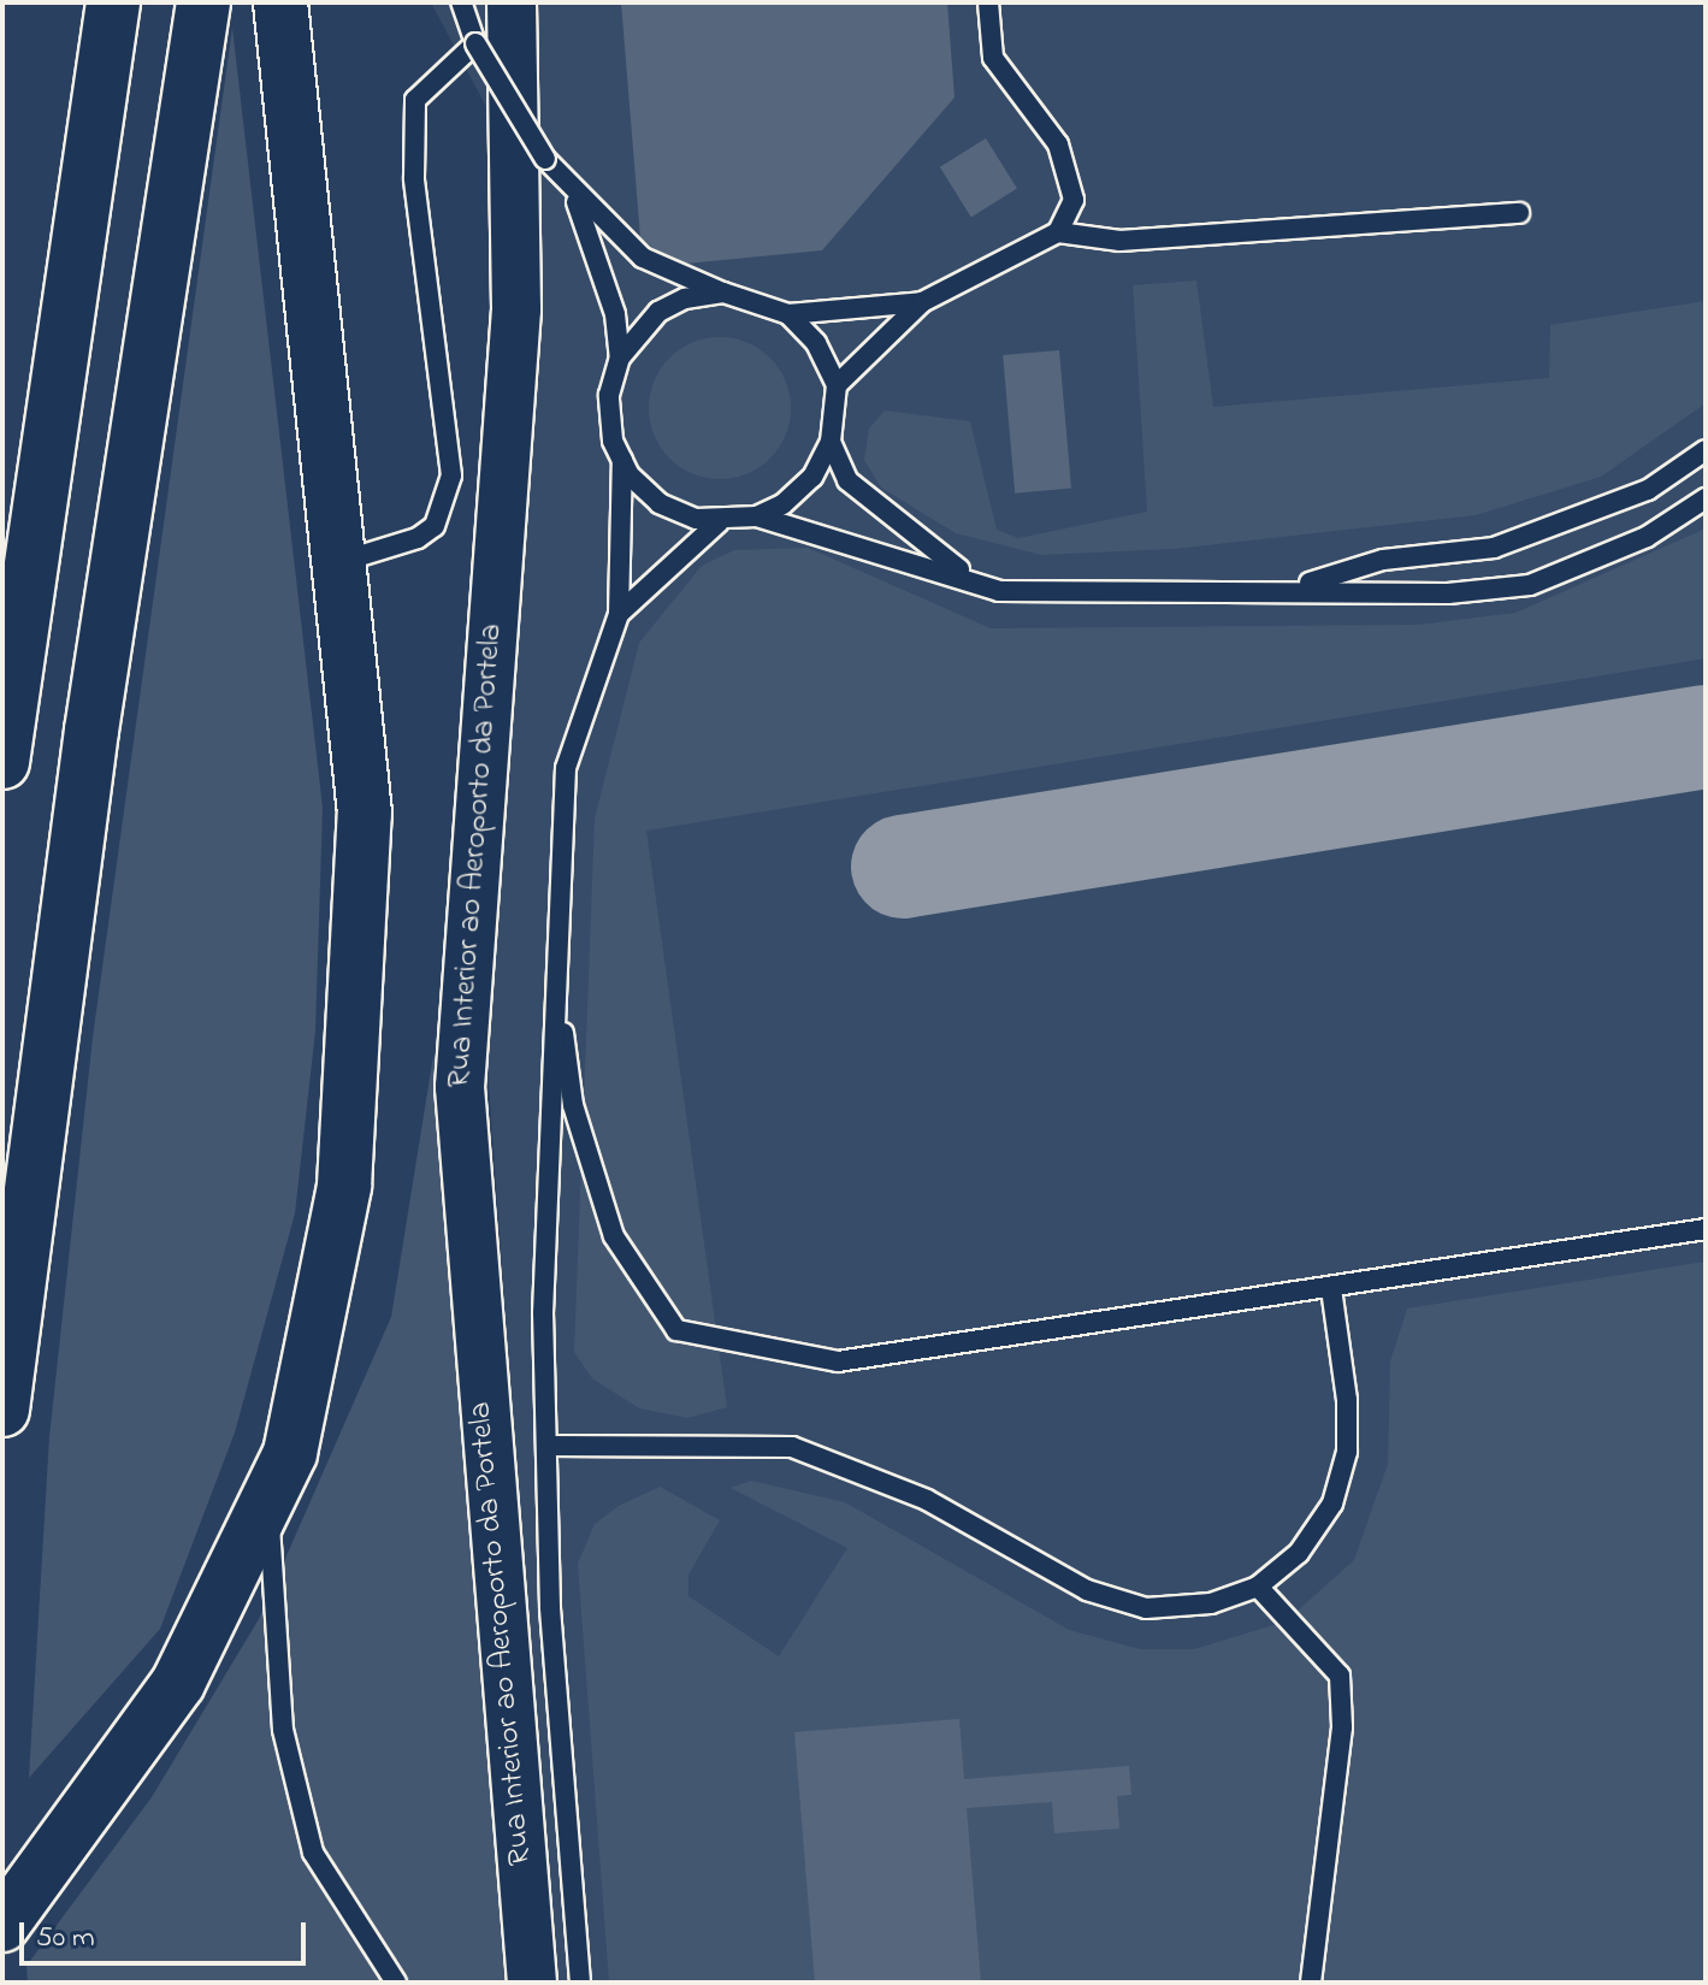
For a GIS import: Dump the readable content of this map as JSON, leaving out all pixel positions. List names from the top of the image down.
{
  "streets": {
    "street": ["Rua Interior ao Aeroporto da Portela"]
  },
  "scale_bar": "50 m"
}
